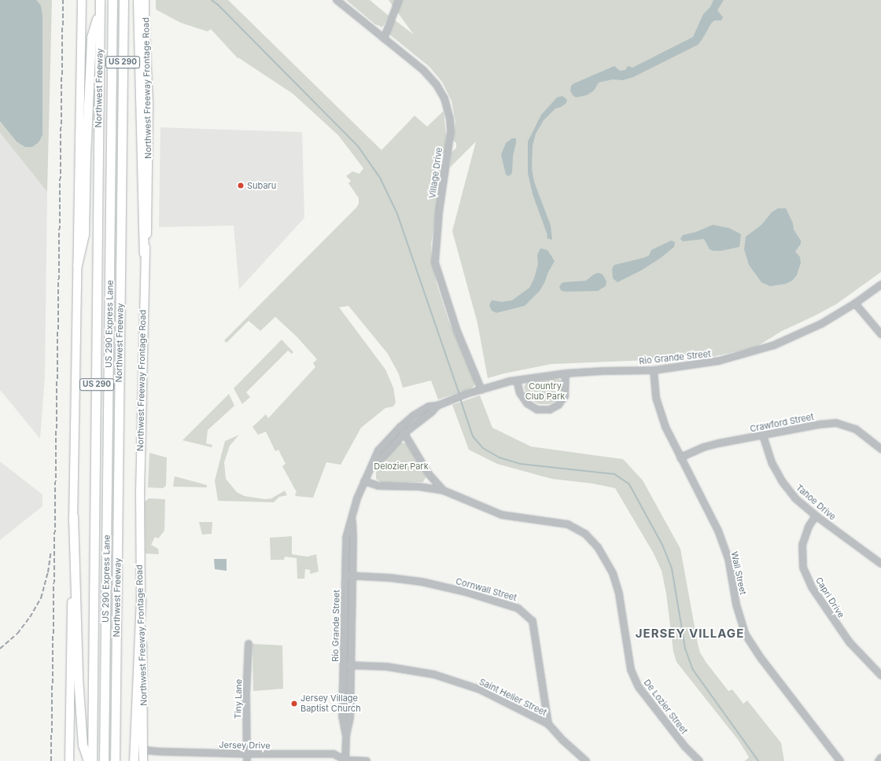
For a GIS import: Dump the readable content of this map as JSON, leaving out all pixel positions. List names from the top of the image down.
{
  "streets": {
    "highway": ["US 290", "Northwest Freeway", "US 290 Express Lane"],
    "main road": ["Northwest Freeway Frontage Road"],
    "street": [
      "Village Drive",
      "Rio Grande Street",
      "Crawford Street",
      "Tahoe Drive",
      "Wall Street",
      "Cornwall Street",
      "Capri Drive",
      "Saint Helier Street",
      "Tiny Lane",
      "De Lozier Street",
      "Jersey Drive"
    ]
  },
  "crossings": [
    ["Northwest Freeway Frontage Road", "Jersey Drive"],
    ["Village Drive", "Rio Grande Street"],
    ["Rio Grande Street", "Wall Street"],
    ["Rio Grande Street", "Cornwall Street"],
    ["Rio Grande Street", "Saint Helier Street"],
    ["Rio Grande Street", "De Lozier Street"],
    ["Rio Grande Street", "Jersey Drive"],
    ["Crawford Street", "Tahoe Drive"],
    ["Crawford Street", "Wall Street"],
    ["Tahoe Drive", "Capri Drive"],
    ["Cornwall Street", "Saint Helier Street"],
    ["Tiny Lane", "Jersey Drive"]
  ],
  "districts": ["JERSEY VILLAGE"],
  "parks": ["Country Club Park", "Delozier Park"],
  "places": ["Subaru", "Jersey Village Baptist Church"]
}
